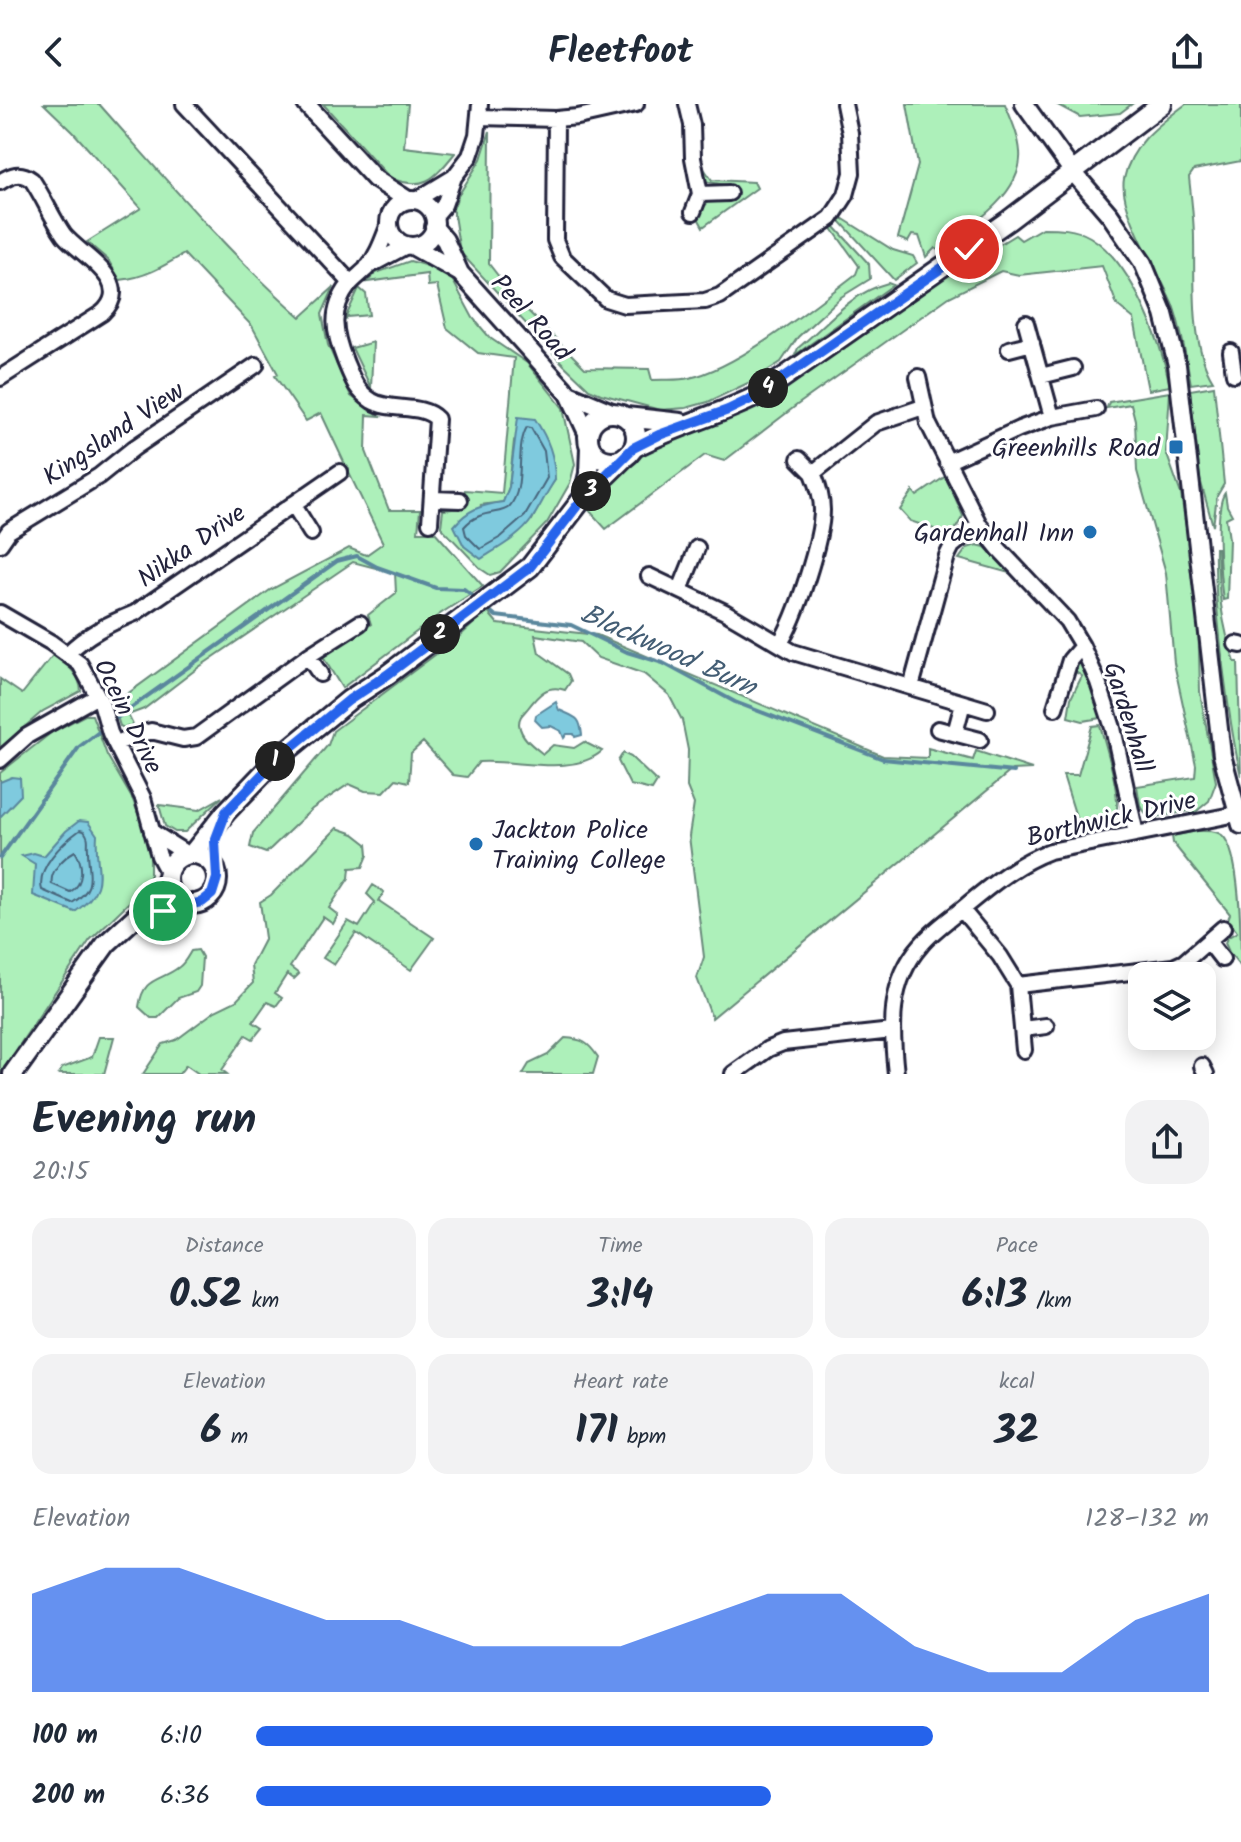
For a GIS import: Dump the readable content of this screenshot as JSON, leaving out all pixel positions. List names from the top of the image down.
{
  "streets": {
    "street": [
      "Peel Road",
      "Kingsland View",
      "Nikka Drive",
      "Ocein Drive",
      "Gardenhall",
      "Borthwick Drive"
    ]
  },
  "crossings": [
    ["Nikka Drive", "Ocein Drive"],
    ["Gardenhall", "Borthwick Drive"]
  ],
  "water": ["Blackwood Burn"],
  "places": {
    "transit": ["Greenhills Road"],
    "other": ["Gardenhall Inn", "Jackton Police Training College"]
  },
  "page": {
    "header": "Fleetfoot",
    "pins": [
      "4",
      "3",
      "2",
      "1"
    ],
    "heading": ["Evening run", "20:15"],
    "stats": [
      ["Distance", "0.52 km"],
      ["Time", "3:14"],
      ["Pace", "6:13 /km"],
      ["Elevation", "6 m"],
      ["Heart rate", "171 bpm"],
      ["kcal", "32"]
    ],
    "chart": ["Elevation", "128–132 m"],
    "list": [
      {
        "name": "100 m",
        "note": "6:10"
      },
      {
        "name": "200 m",
        "note": "6:36"
      }
    ]
  }
}
